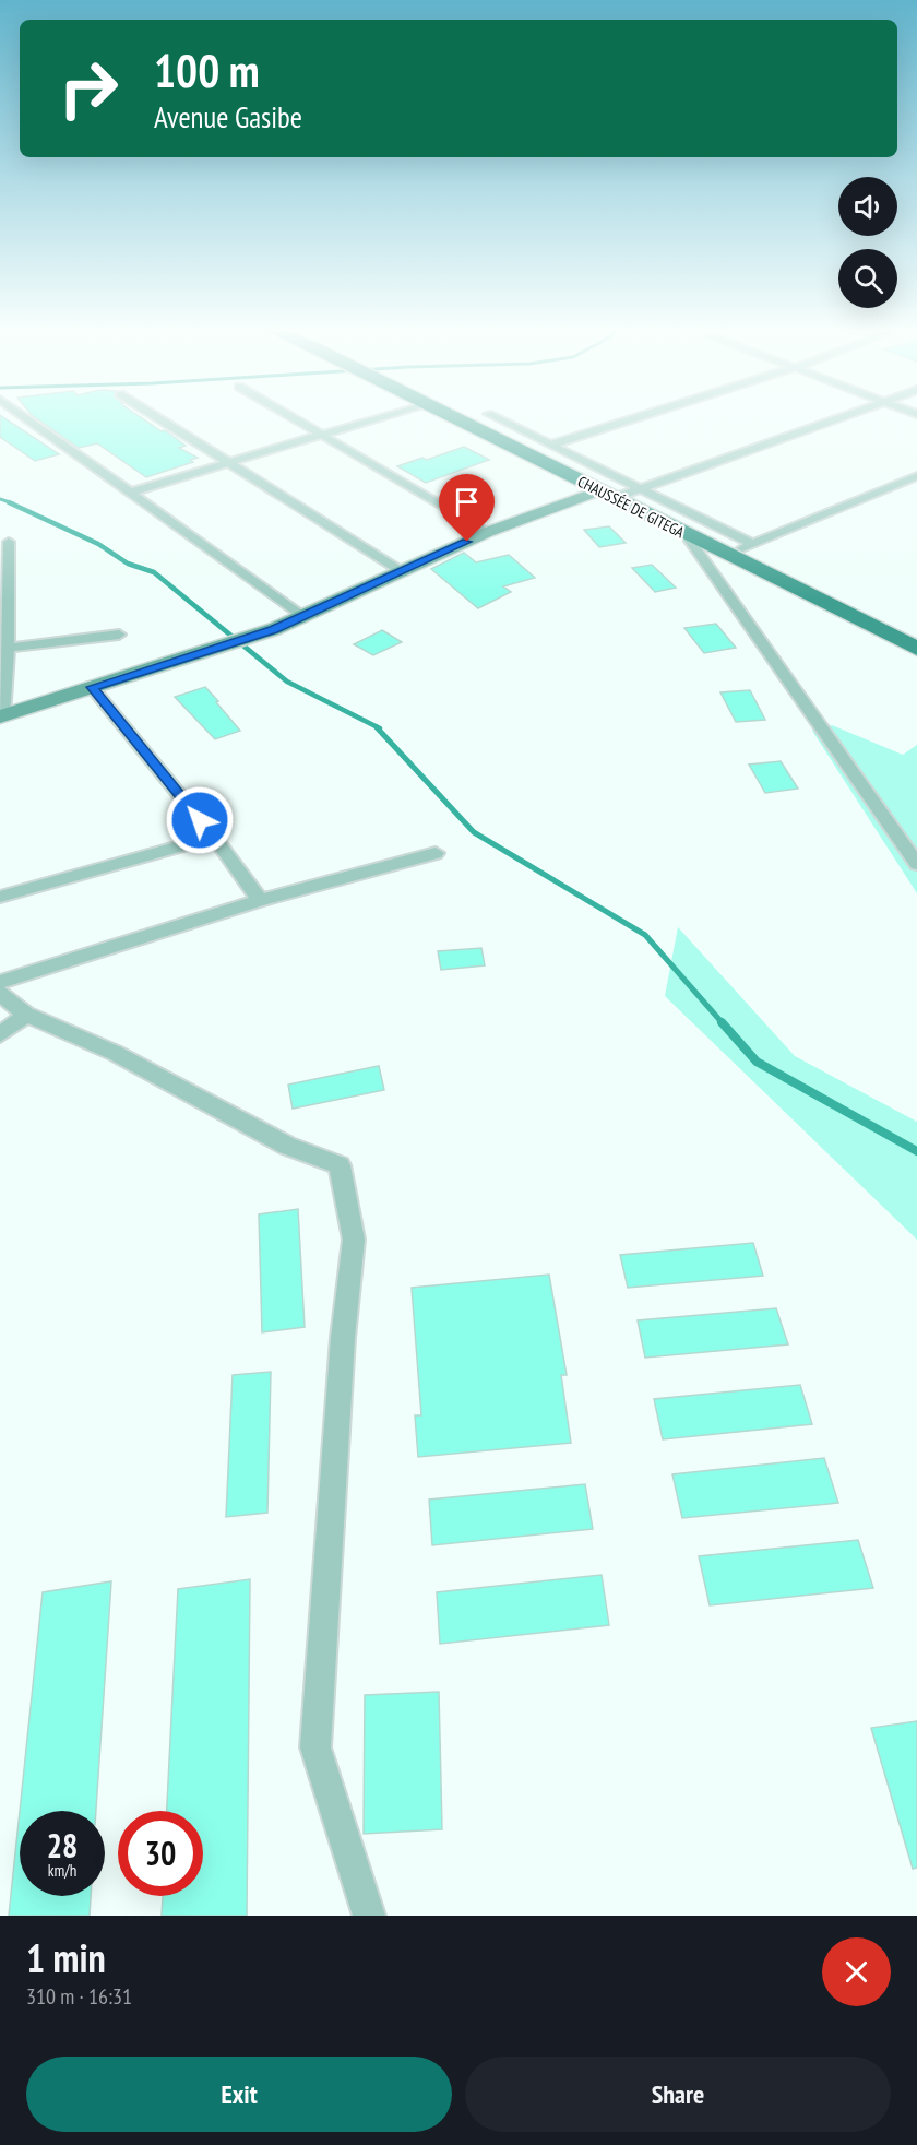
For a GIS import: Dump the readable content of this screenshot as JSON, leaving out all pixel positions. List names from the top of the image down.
{
  "streets": {
    "main road": ["CHAUSSÉE DE GITEGA"]
  },
  "page": {
    "turn": ["100 m", "Avenue Gasibe"],
    "speed": "28 km/h",
    "limit": "30",
    "heading": ["1 min", "310 m · 16:31"],
    "buttons": ["Exit", "Share"]
  }
}
